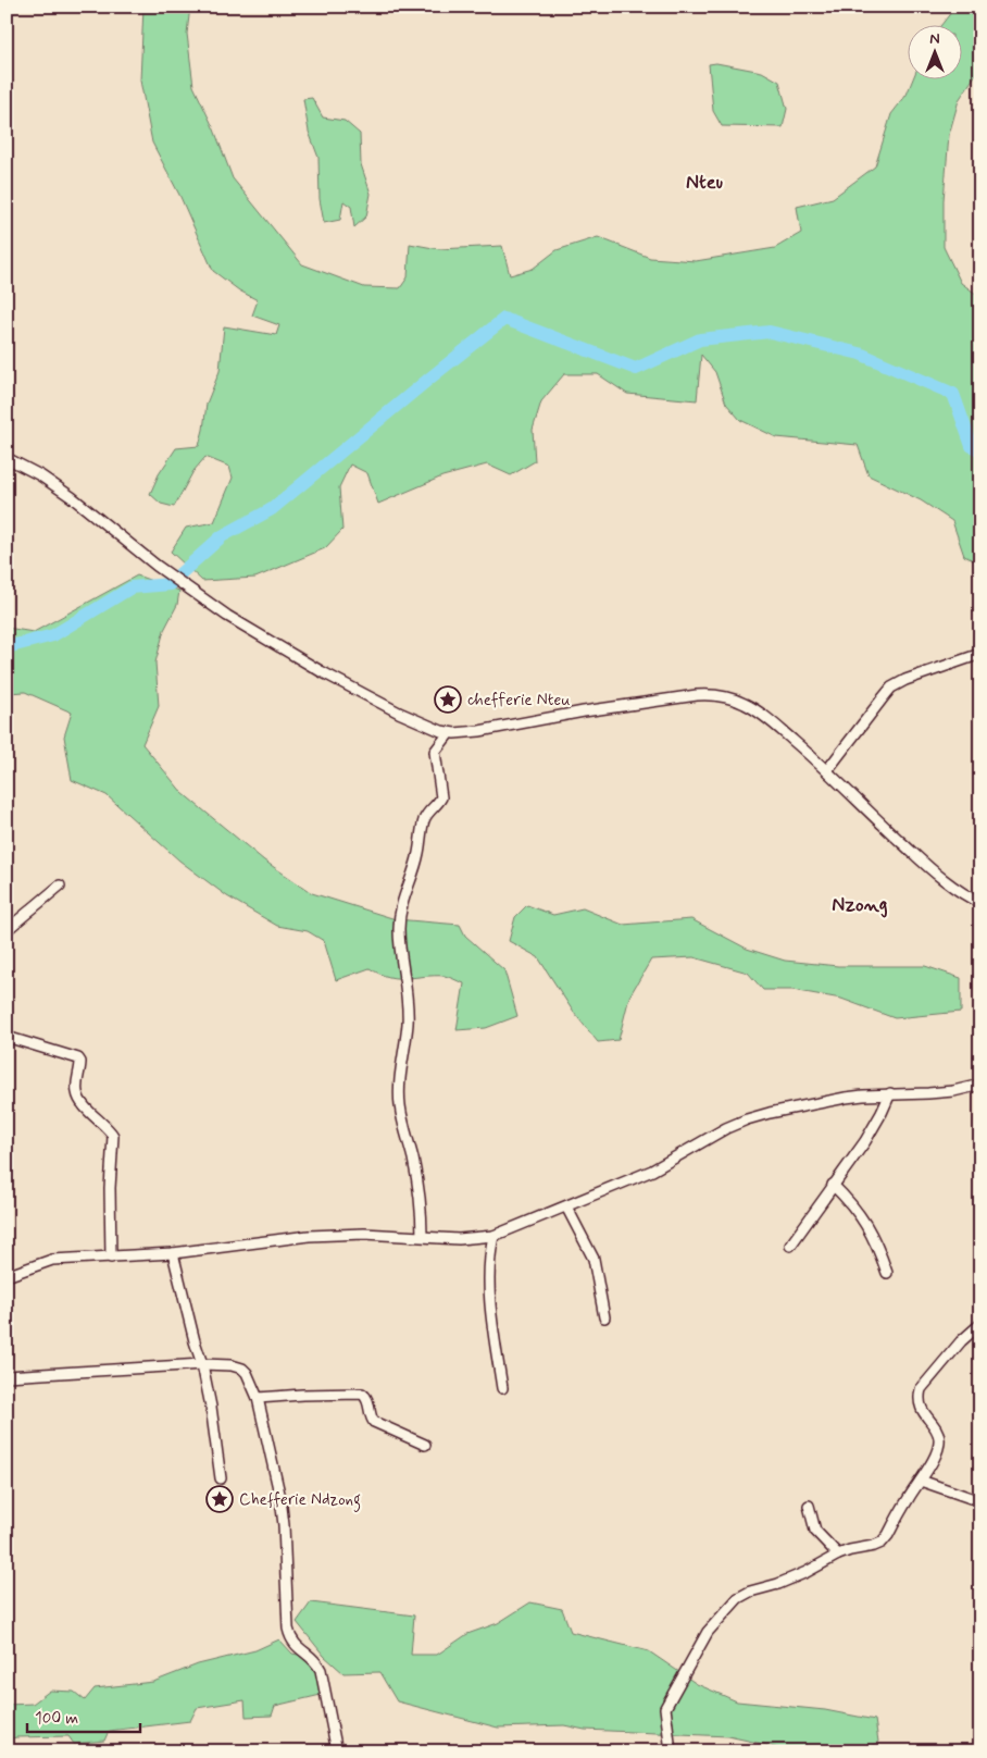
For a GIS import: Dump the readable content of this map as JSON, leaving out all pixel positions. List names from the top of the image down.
{
  "districts": ["Nteu", "Nzong"],
  "places": {
    "place": ["chefferie Nteu", "Chefferie Ndzong"]
  },
  "scale_bar": "100 m",
  "north": "top"
}
